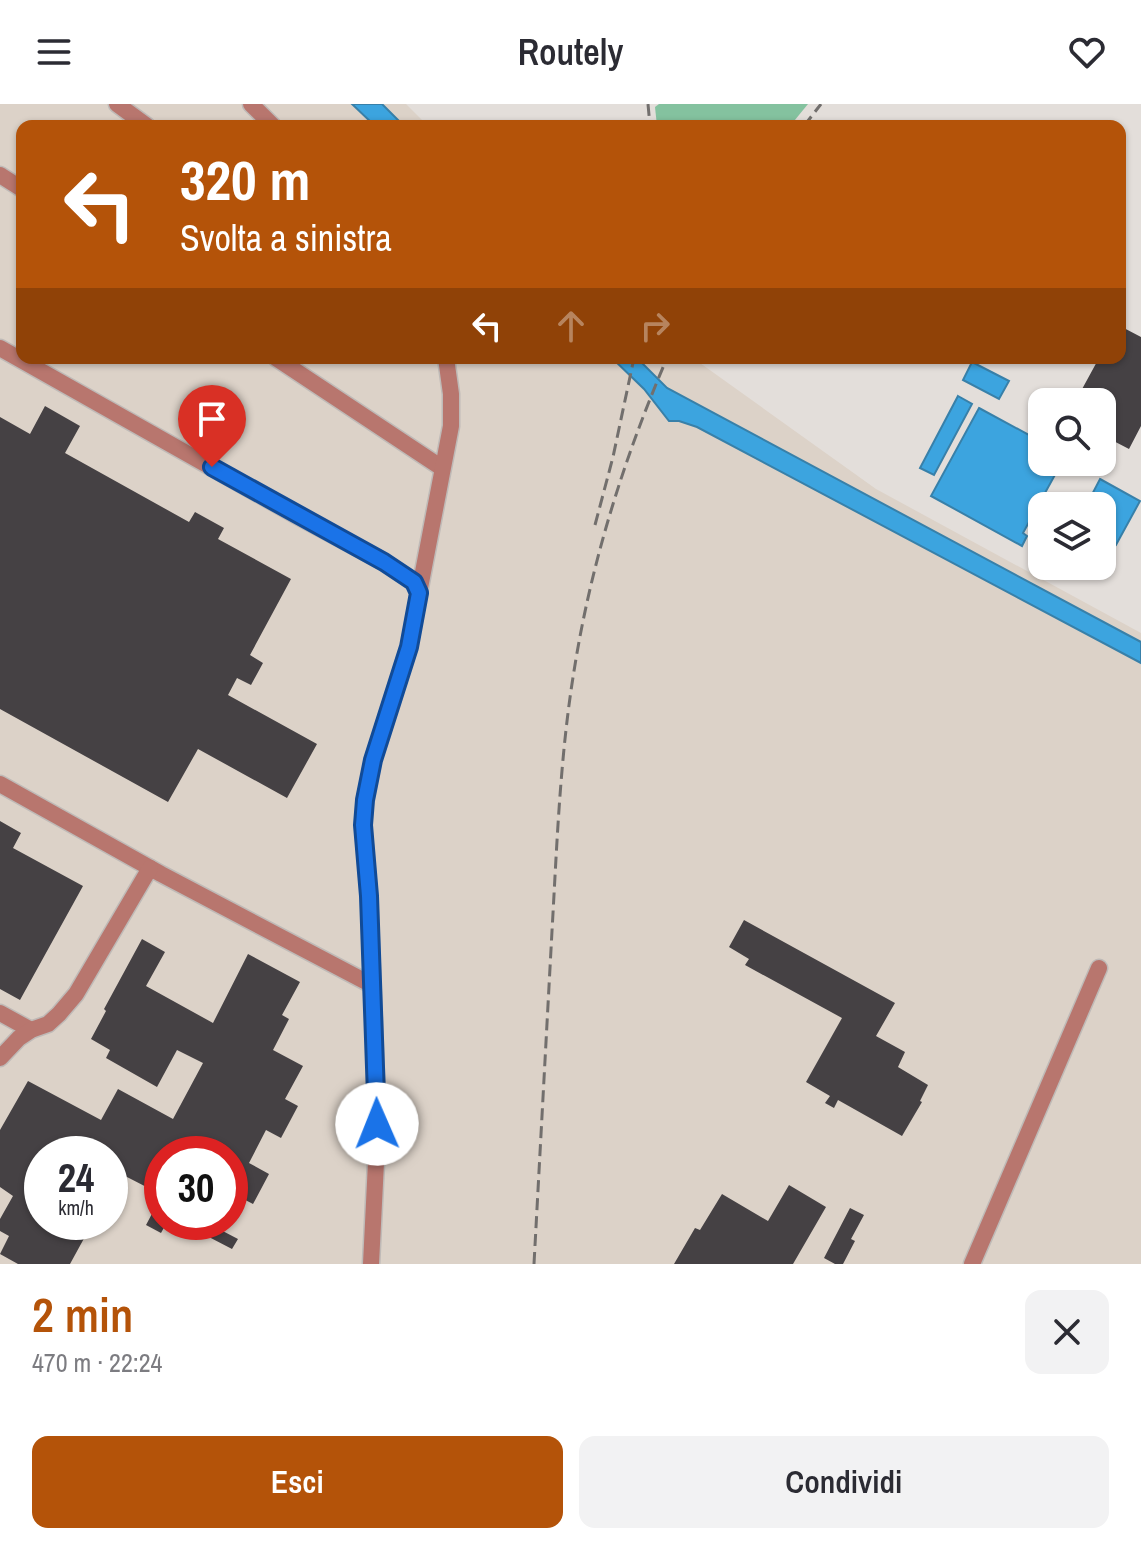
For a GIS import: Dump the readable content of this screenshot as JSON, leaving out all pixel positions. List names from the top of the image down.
{
  "page": {
    "header": "Routely",
    "turn": ["320 m", "Svolta a sinistra"],
    "speed": "24 km/h",
    "limit": "30",
    "heading": ["2 min", "470 m · 22:24"],
    "buttons": ["Esci", "Condividi"]
  }
}
